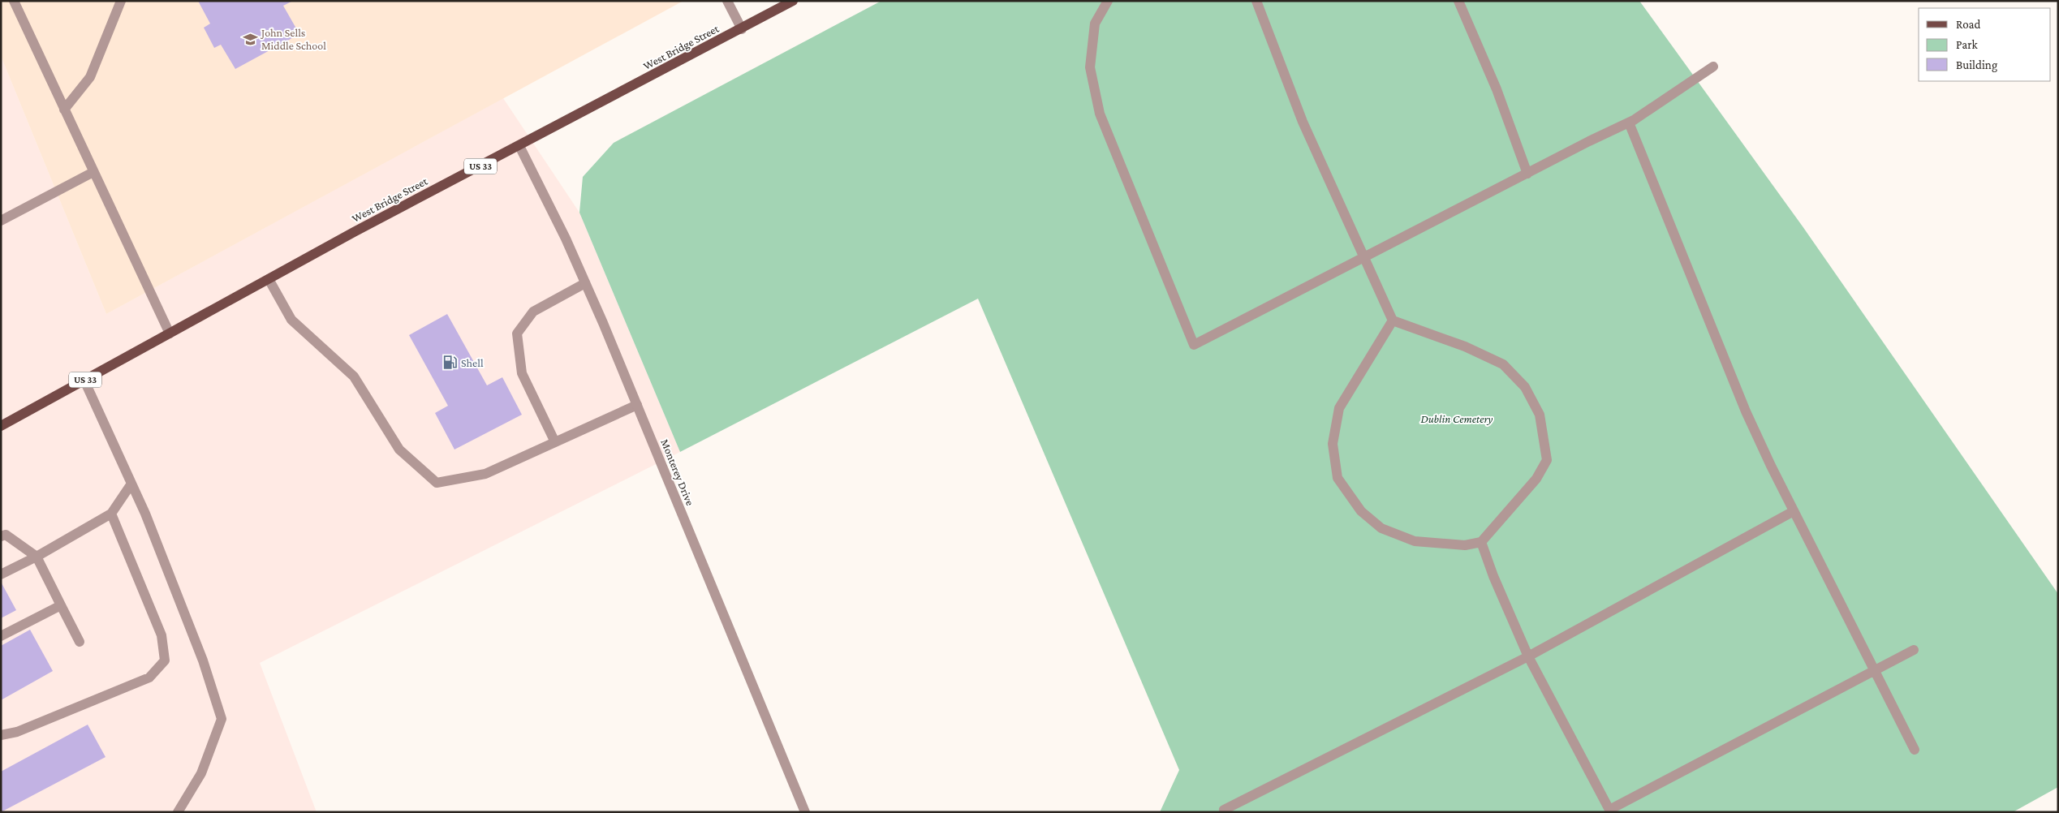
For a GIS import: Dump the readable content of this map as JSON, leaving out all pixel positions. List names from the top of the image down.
{
  "streets": {
    "main road": ["West Bridge Street", "US 33"],
    "street": ["Monterey Drive"]
  },
  "crossings": [
    ["West Bridge Street", "Monterey Drive"]
  ],
  "parks": ["Dublin Cemetery"],
  "places": {
    "school or university": ["John Sells Middle School"],
    "fuel station": ["Shell"]
  },
  "legend": ["Road", "Park", "Building"]
}
